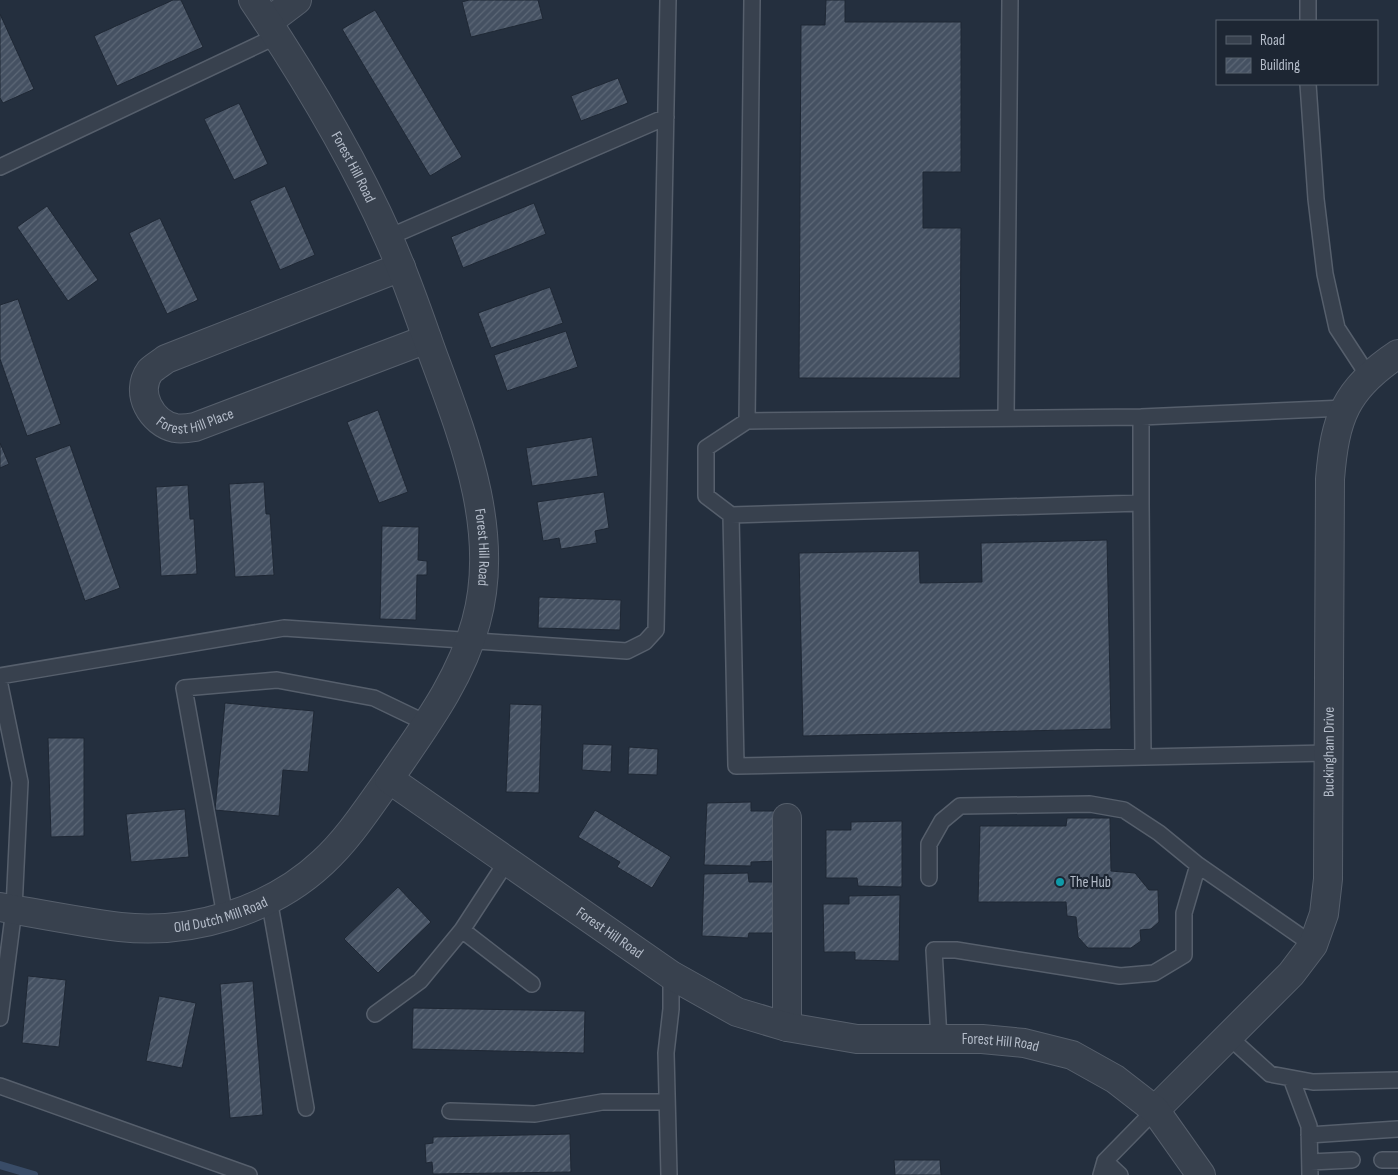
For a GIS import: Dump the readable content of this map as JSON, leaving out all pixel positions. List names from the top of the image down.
{
  "streets": {
    "street": [
      "Forest Hill Road",
      "Forest Hill Place",
      "Buckingham Drive",
      "Old Dutch Mill Road"
    ]
  },
  "crossings": [
    ["Forest Hill Road", "Forest Hill Place"],
    ["Forest Hill Road", "Buckingham Drive"],
    ["Forest Hill Road", "Old Dutch Mill Road"]
  ],
  "places": ["The Hub"],
  "legend": ["Road", "Building"]
}
